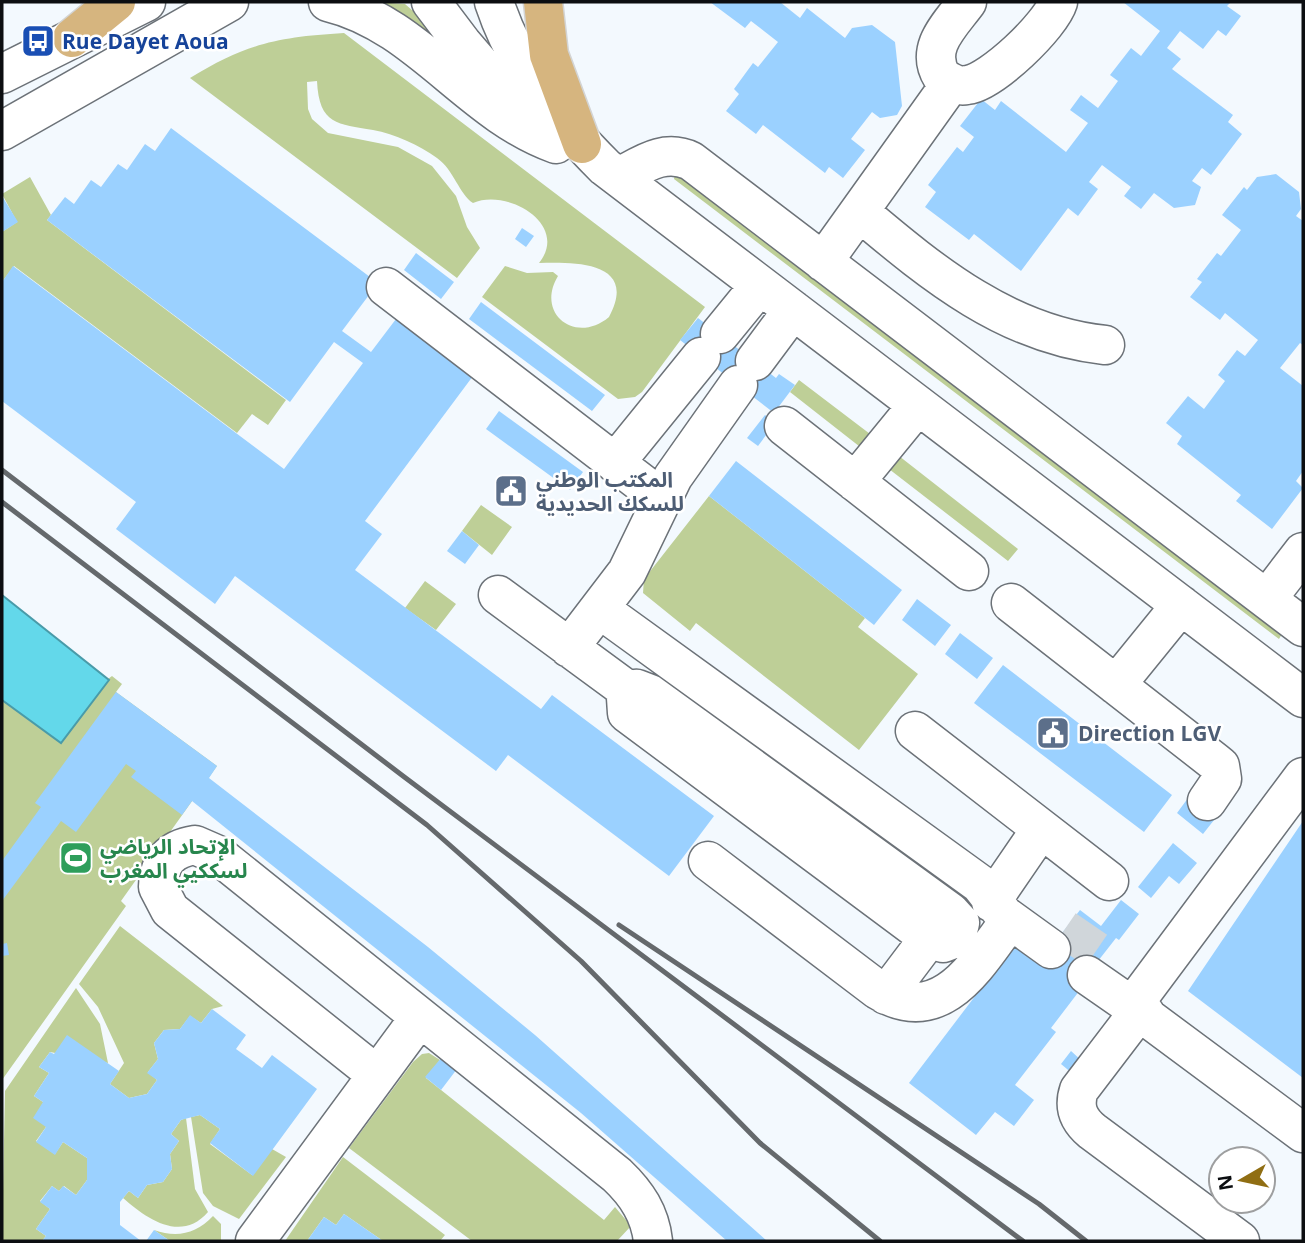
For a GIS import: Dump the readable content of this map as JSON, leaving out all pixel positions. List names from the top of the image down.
{
  "places": {
    "bus stop": ["Rue Dayet Aoua"],
    "public building": ["المكتب الوطني للسكك الحديدية", "Direction LGV"],
    "sports": ["الإتحاد الرياضي لسككيي المغرب"]
  },
  "north": "left"
}
